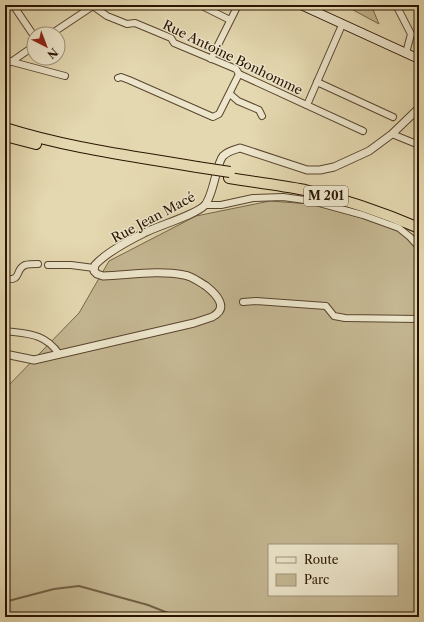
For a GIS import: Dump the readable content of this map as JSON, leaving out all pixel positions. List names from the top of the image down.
{
  "streets": {
    "highway": ["M 201"],
    "street": ["Rue Antoine Bonhomme", "Rue Jean Macé"]
  },
  "legend": ["Route", "Parc"],
  "north": "bottom right"
}
